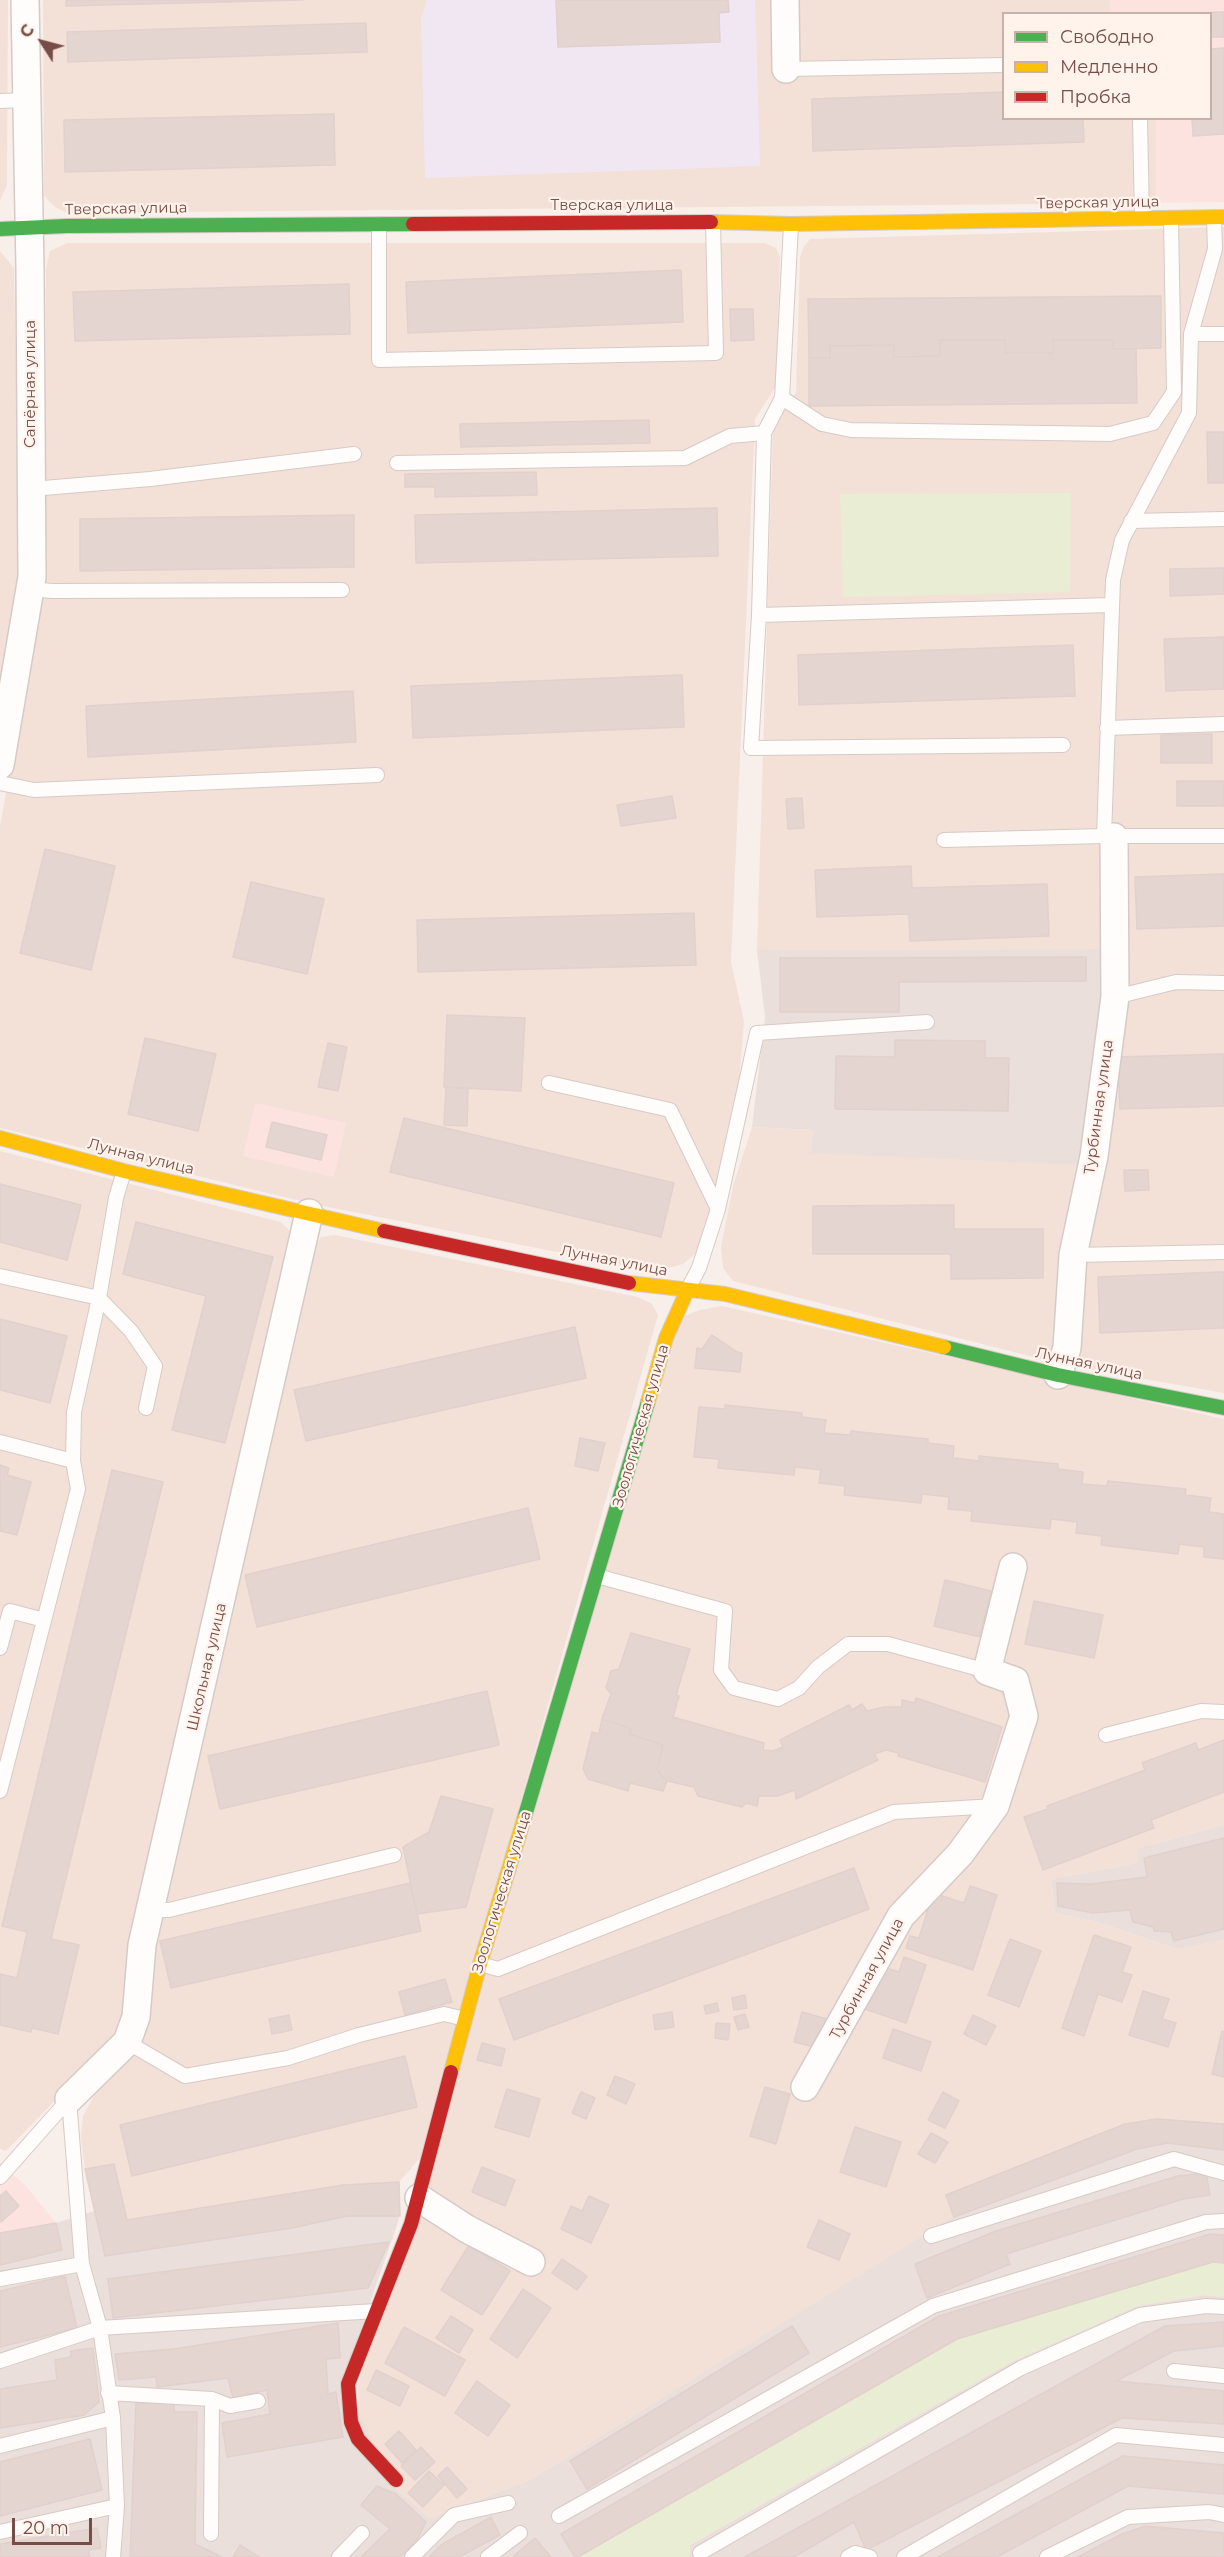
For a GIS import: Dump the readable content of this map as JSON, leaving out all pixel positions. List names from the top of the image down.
{
  "streets": {
    "street": [
      "Тверская улица",
      "Сапёрная улица",
      "Турбинная улица",
      "Лунная улица",
      "Зоологическая улица",
      "Школьная улица"
    ]
  },
  "crossings": [
    ["Тверская улица", "Сапёрная улица"],
    ["Турбинная улица", "Лунная улица"],
    ["Лунная улица", "Зоологическая улица"],
    ["Лунная улица", "Школьная улица"]
  ],
  "legend": ["Свободно", "Медленно", "Пробка"],
  "scale_bar": "20 m",
  "north": "top left"
}
